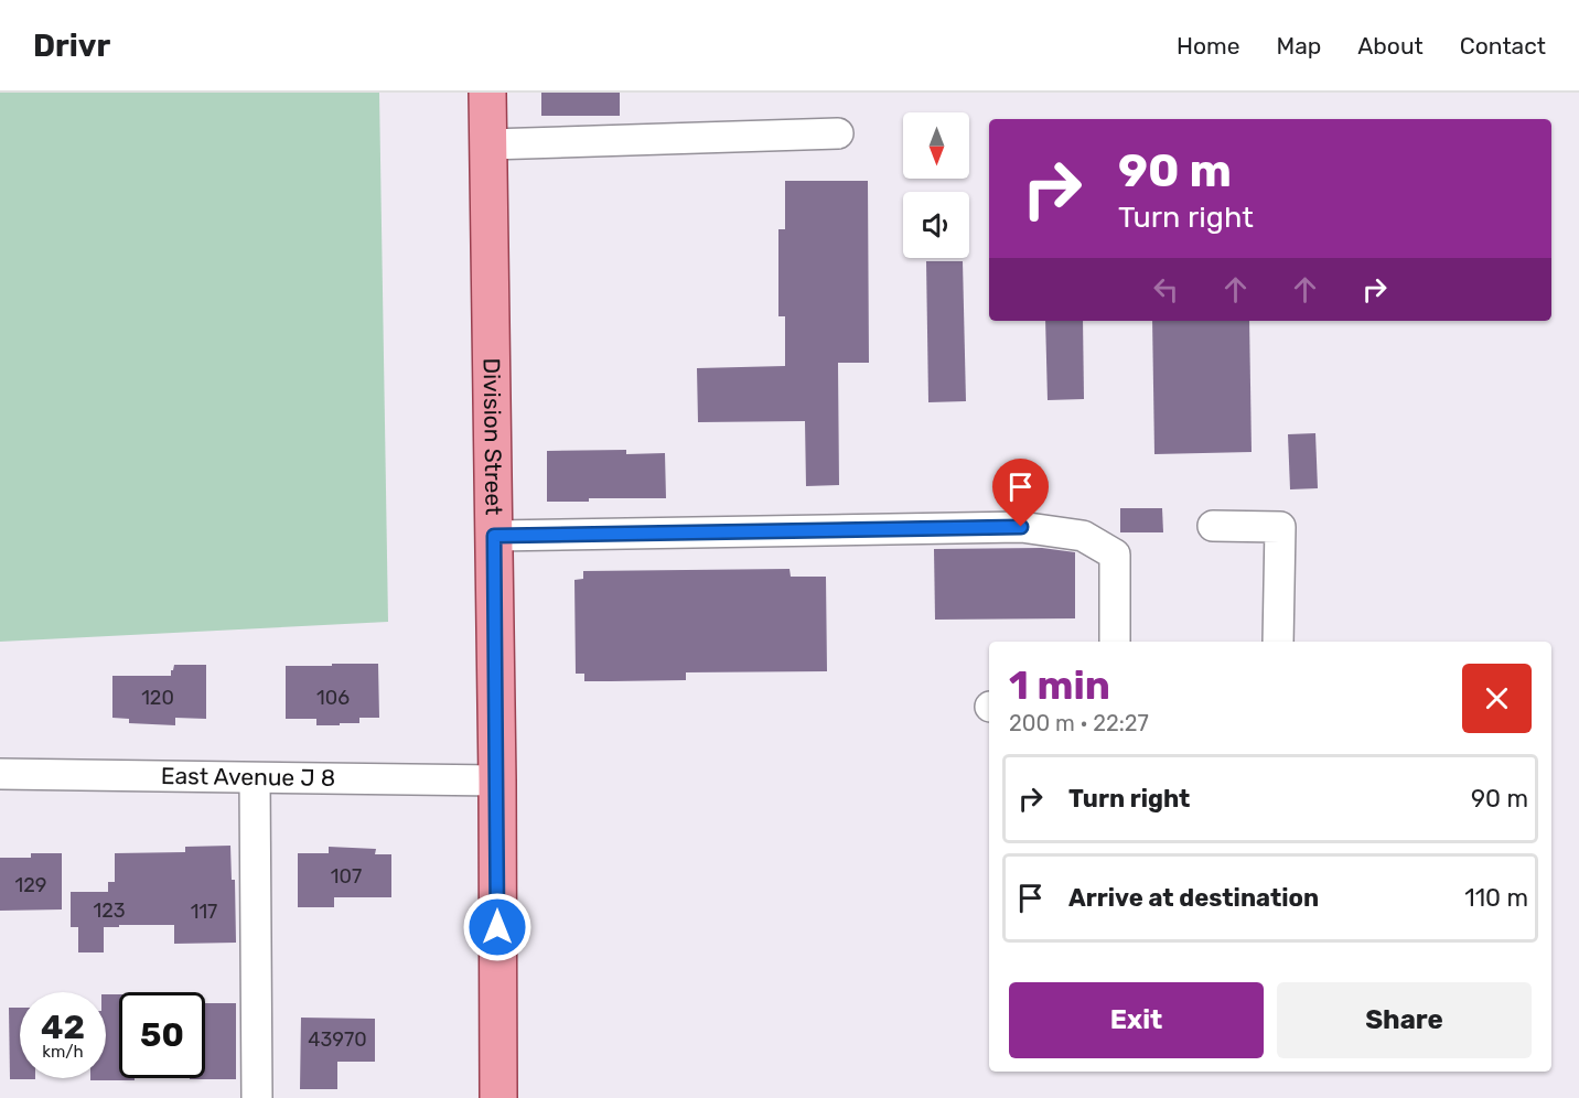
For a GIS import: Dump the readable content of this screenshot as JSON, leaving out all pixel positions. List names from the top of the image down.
{
  "streets": {
    "main road": ["Division Street"],
    "street": ["East Avenue J 8"]
  },
  "crossings": [
    ["Division Street", "East Avenue J 8"]
  ],
  "house_numbers": [
    "120",
    "106",
    "107",
    "129",
    "123",
    "117",
    "43970"
  ],
  "north": "bottom",
  "page": {
    "header": "Drivr",
    "nav": [
      "Home",
      "Map",
      "About",
      "Contact"
    ],
    "turn": ["90 m", "Turn right"],
    "heading": ["1 min", "200 m · 22:27"],
    "list": [
      {
        "name": "Turn right",
        "value": "90 m"
      },
      {
        "name": "Arrive at destination",
        "value": "110 m"
      }
    ],
    "buttons": ["Exit", "Share"],
    "speed": "42 km/h",
    "limit": "50"
  }
}
